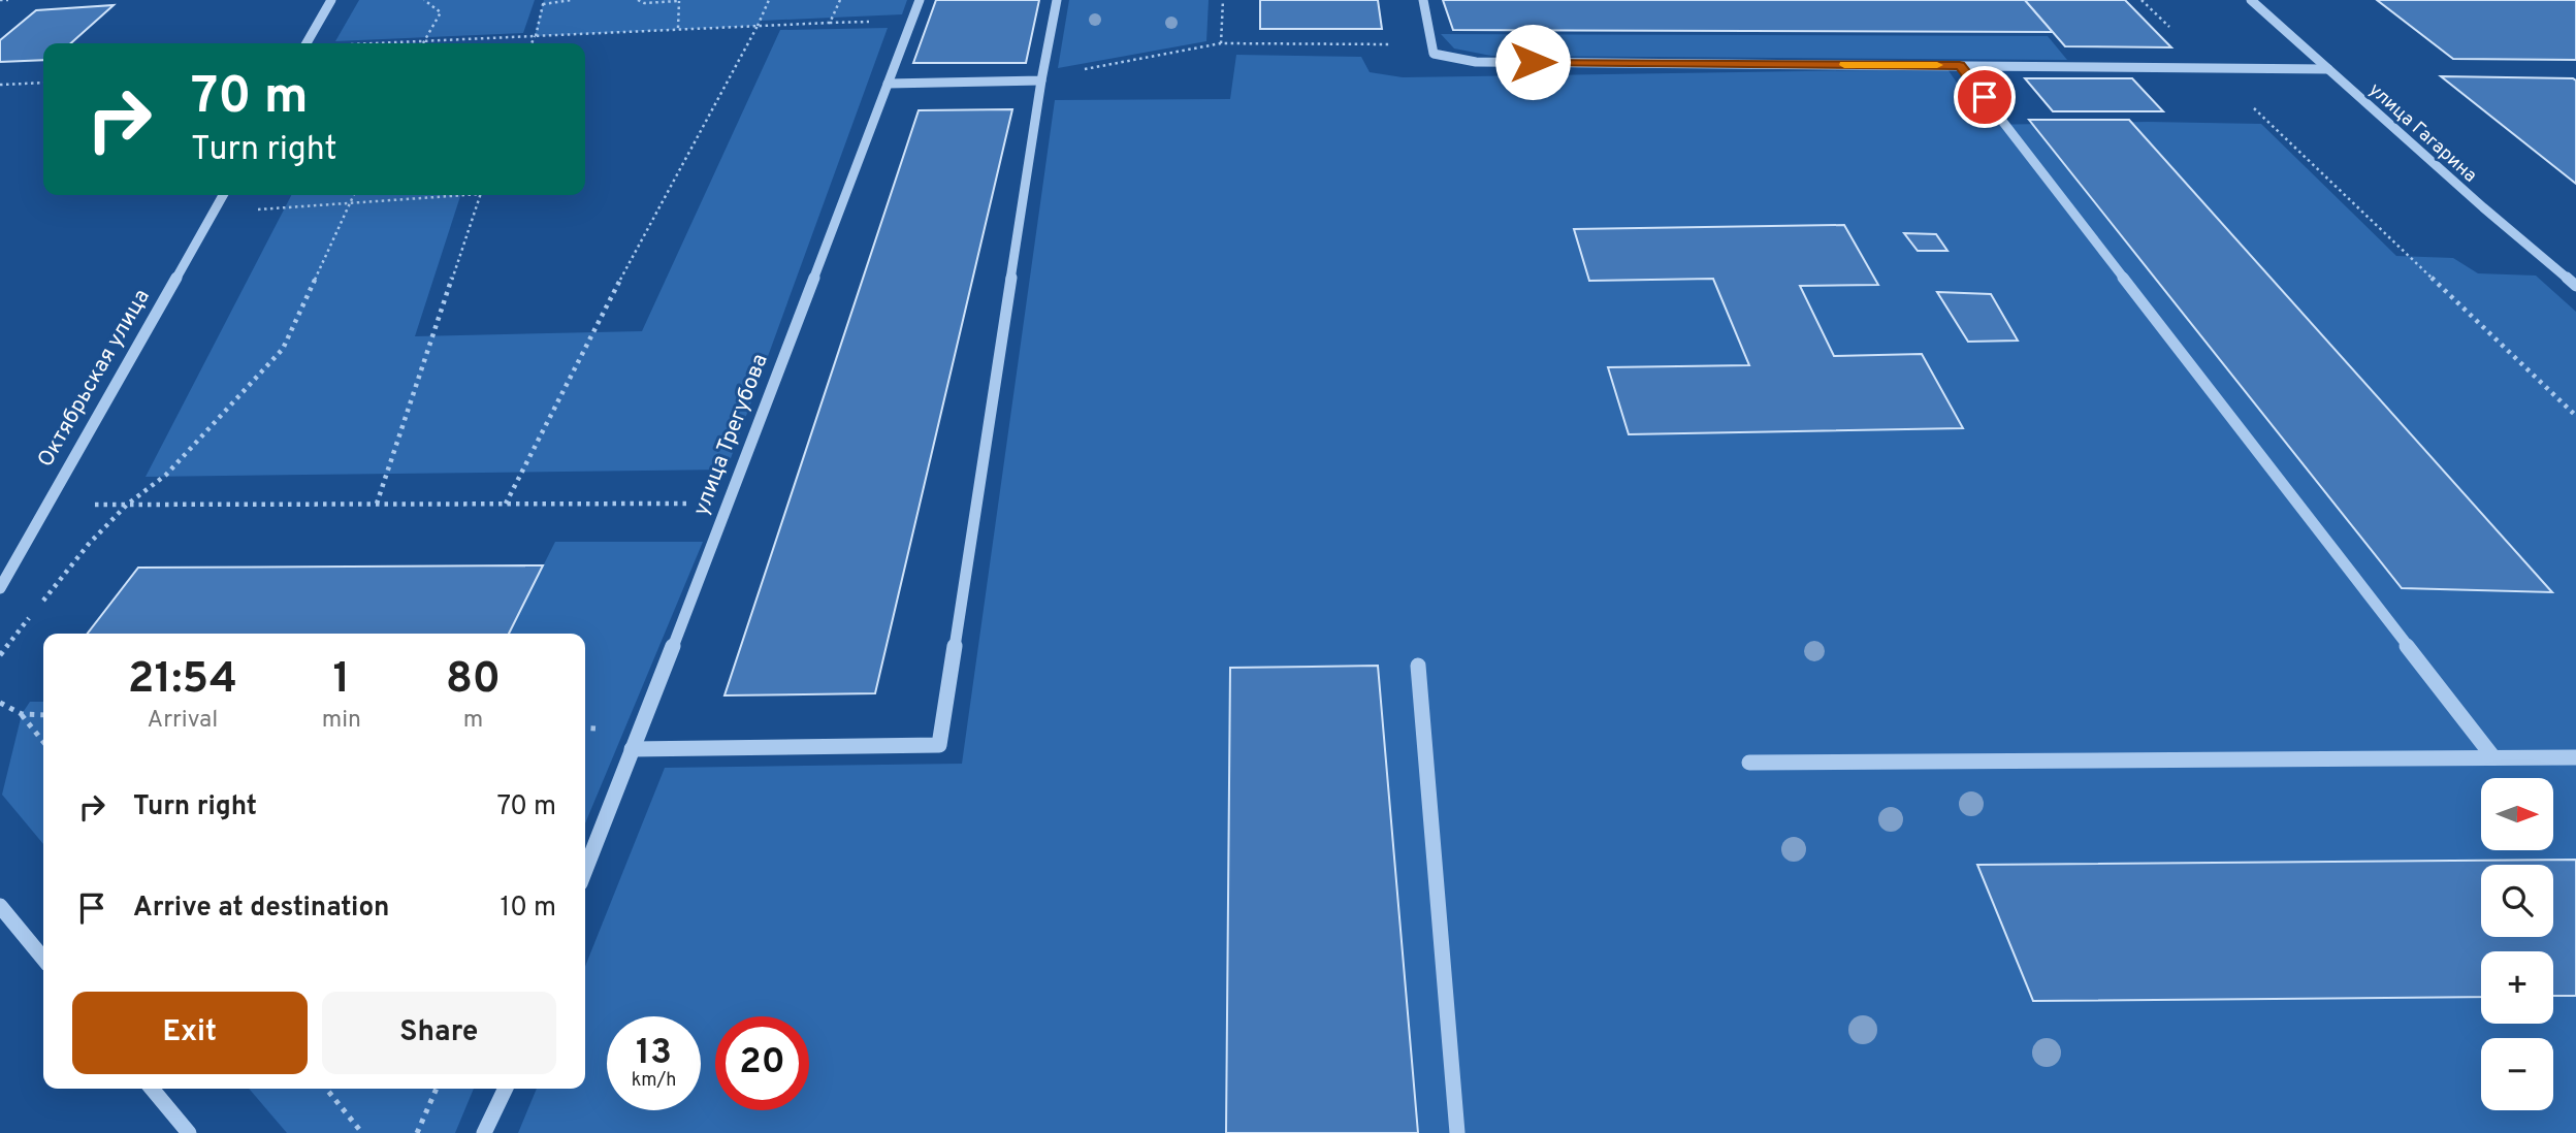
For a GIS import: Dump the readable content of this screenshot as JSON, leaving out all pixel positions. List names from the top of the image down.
{
  "streets": {
    "street": ["улица Гагарина", "Октябрьская улица", "улица Трегубова"]
  },
  "north": "right",
  "page": {
    "turn": ["70 m", "Turn right"],
    "eta": [
      "21:54",
      "Arrival",
      "1",
      "min",
      "80",
      "m"
    ],
    "list": [
      {
        "name": "Turn right",
        "value": "70 m"
      },
      {
        "name": "Arrive at destination",
        "value": "10 m"
      }
    ],
    "map_buttons": ["+", "−"],
    "buttons": ["Exit", "Share"],
    "speed": "13 km/h",
    "limit": "20"
  }
}
